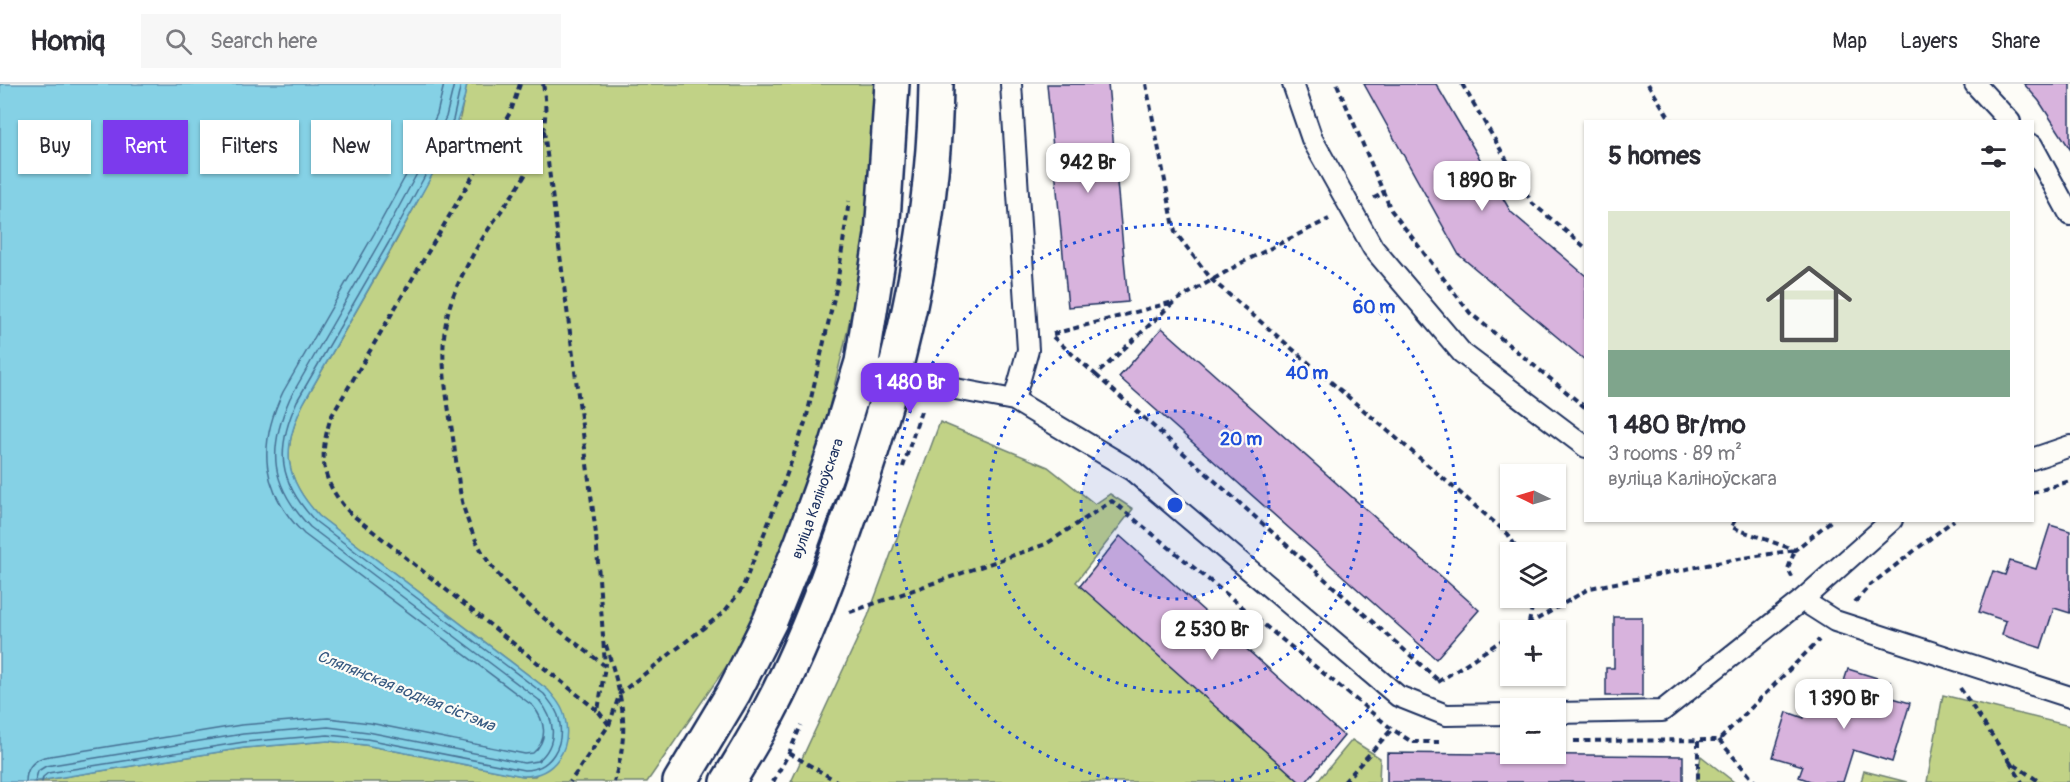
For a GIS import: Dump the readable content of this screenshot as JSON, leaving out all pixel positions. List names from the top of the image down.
{
  "streets": {
    "main road": ["вуліца Каліноўскага"]
  },
  "water": ["Сляпянская водная сістэма"],
  "north": "left",
  "page": {
    "header": "Homiq",
    "search": "Search here",
    "nav": ["Map", "Layers", "Share"],
    "chip": [
      "Buy",
      "Rent",
      "Filters",
      "New",
      "Apartment"
    ],
    "heading": "5 homes",
    "price": [
      "942 Br",
      "1 890 Br",
      "1 480 Br",
      "2 530 Br",
      "1 390 Br"
    ],
    "list": [
      {
        "name": "1 480 Br/mo",
        "note": "3 rooms · 89 m² · вуліца Каліноўскага"
      }
    ],
    "map_buttons": ["+", "−"]
  },
  "rings": ["60 m", "40 m", "20 m"]
}
